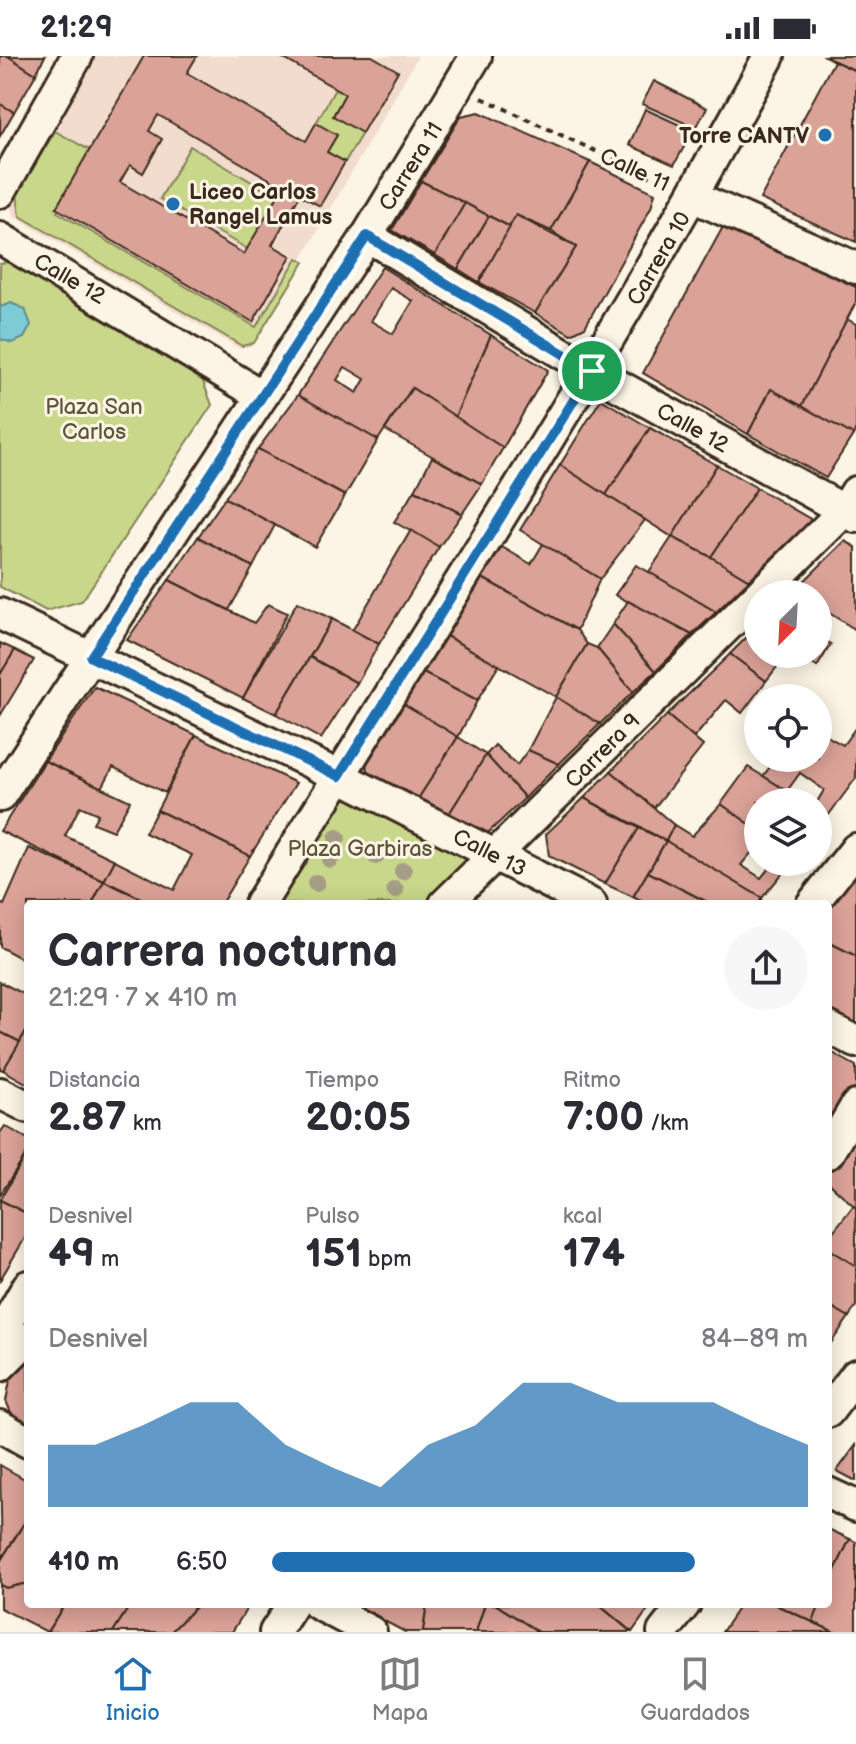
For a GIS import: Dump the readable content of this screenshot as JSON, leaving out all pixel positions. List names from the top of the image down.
{
  "streets": {
    "street": [
      "Carrera 11",
      "Calle 11",
      "Carrera 10",
      "Calle 12",
      "Carrera 9",
      "Calle 13"
    ]
  },
  "crossings": [
    ["Carrera 11", "Calle 11"],
    ["Carrera 11", "Calle 12"],
    ["Carrera 11", "Calle 13"],
    ["Calle 11", "Carrera 10"],
    ["Carrera 10", "Calle 12"],
    ["Carrera 10", "Calle 13"],
    ["Calle 12", "Carrera 9"],
    ["Carrera 9", "Calle 13"]
  ],
  "parks": ["Plaza San Carlos", "Plaza Garbiras"],
  "places": ["Torre CANTV", "Liceo Carlos Rangel Lamus"],
  "north": "bottom left",
  "page": {
    "status": "21:29",
    "heading": ["Carrera nocturna", "21:29 · 7 × 410 m"],
    "stats": [
      ["Distancia", "2.87 km"],
      ["Tiempo", "20:05"],
      ["Ritmo", "7:00 /km"],
      ["Desnivel", "49 m"],
      ["Pulso", "151 bpm"],
      ["kcal", "174"]
    ],
    "chart": ["Desnivel", "84–89 m"],
    "list": [
      {
        "name": "410 m",
        "note": "6:50"
      }
    ],
    "tabs": ["Inicio", "Mapa", "Guardados"]
  }
}
